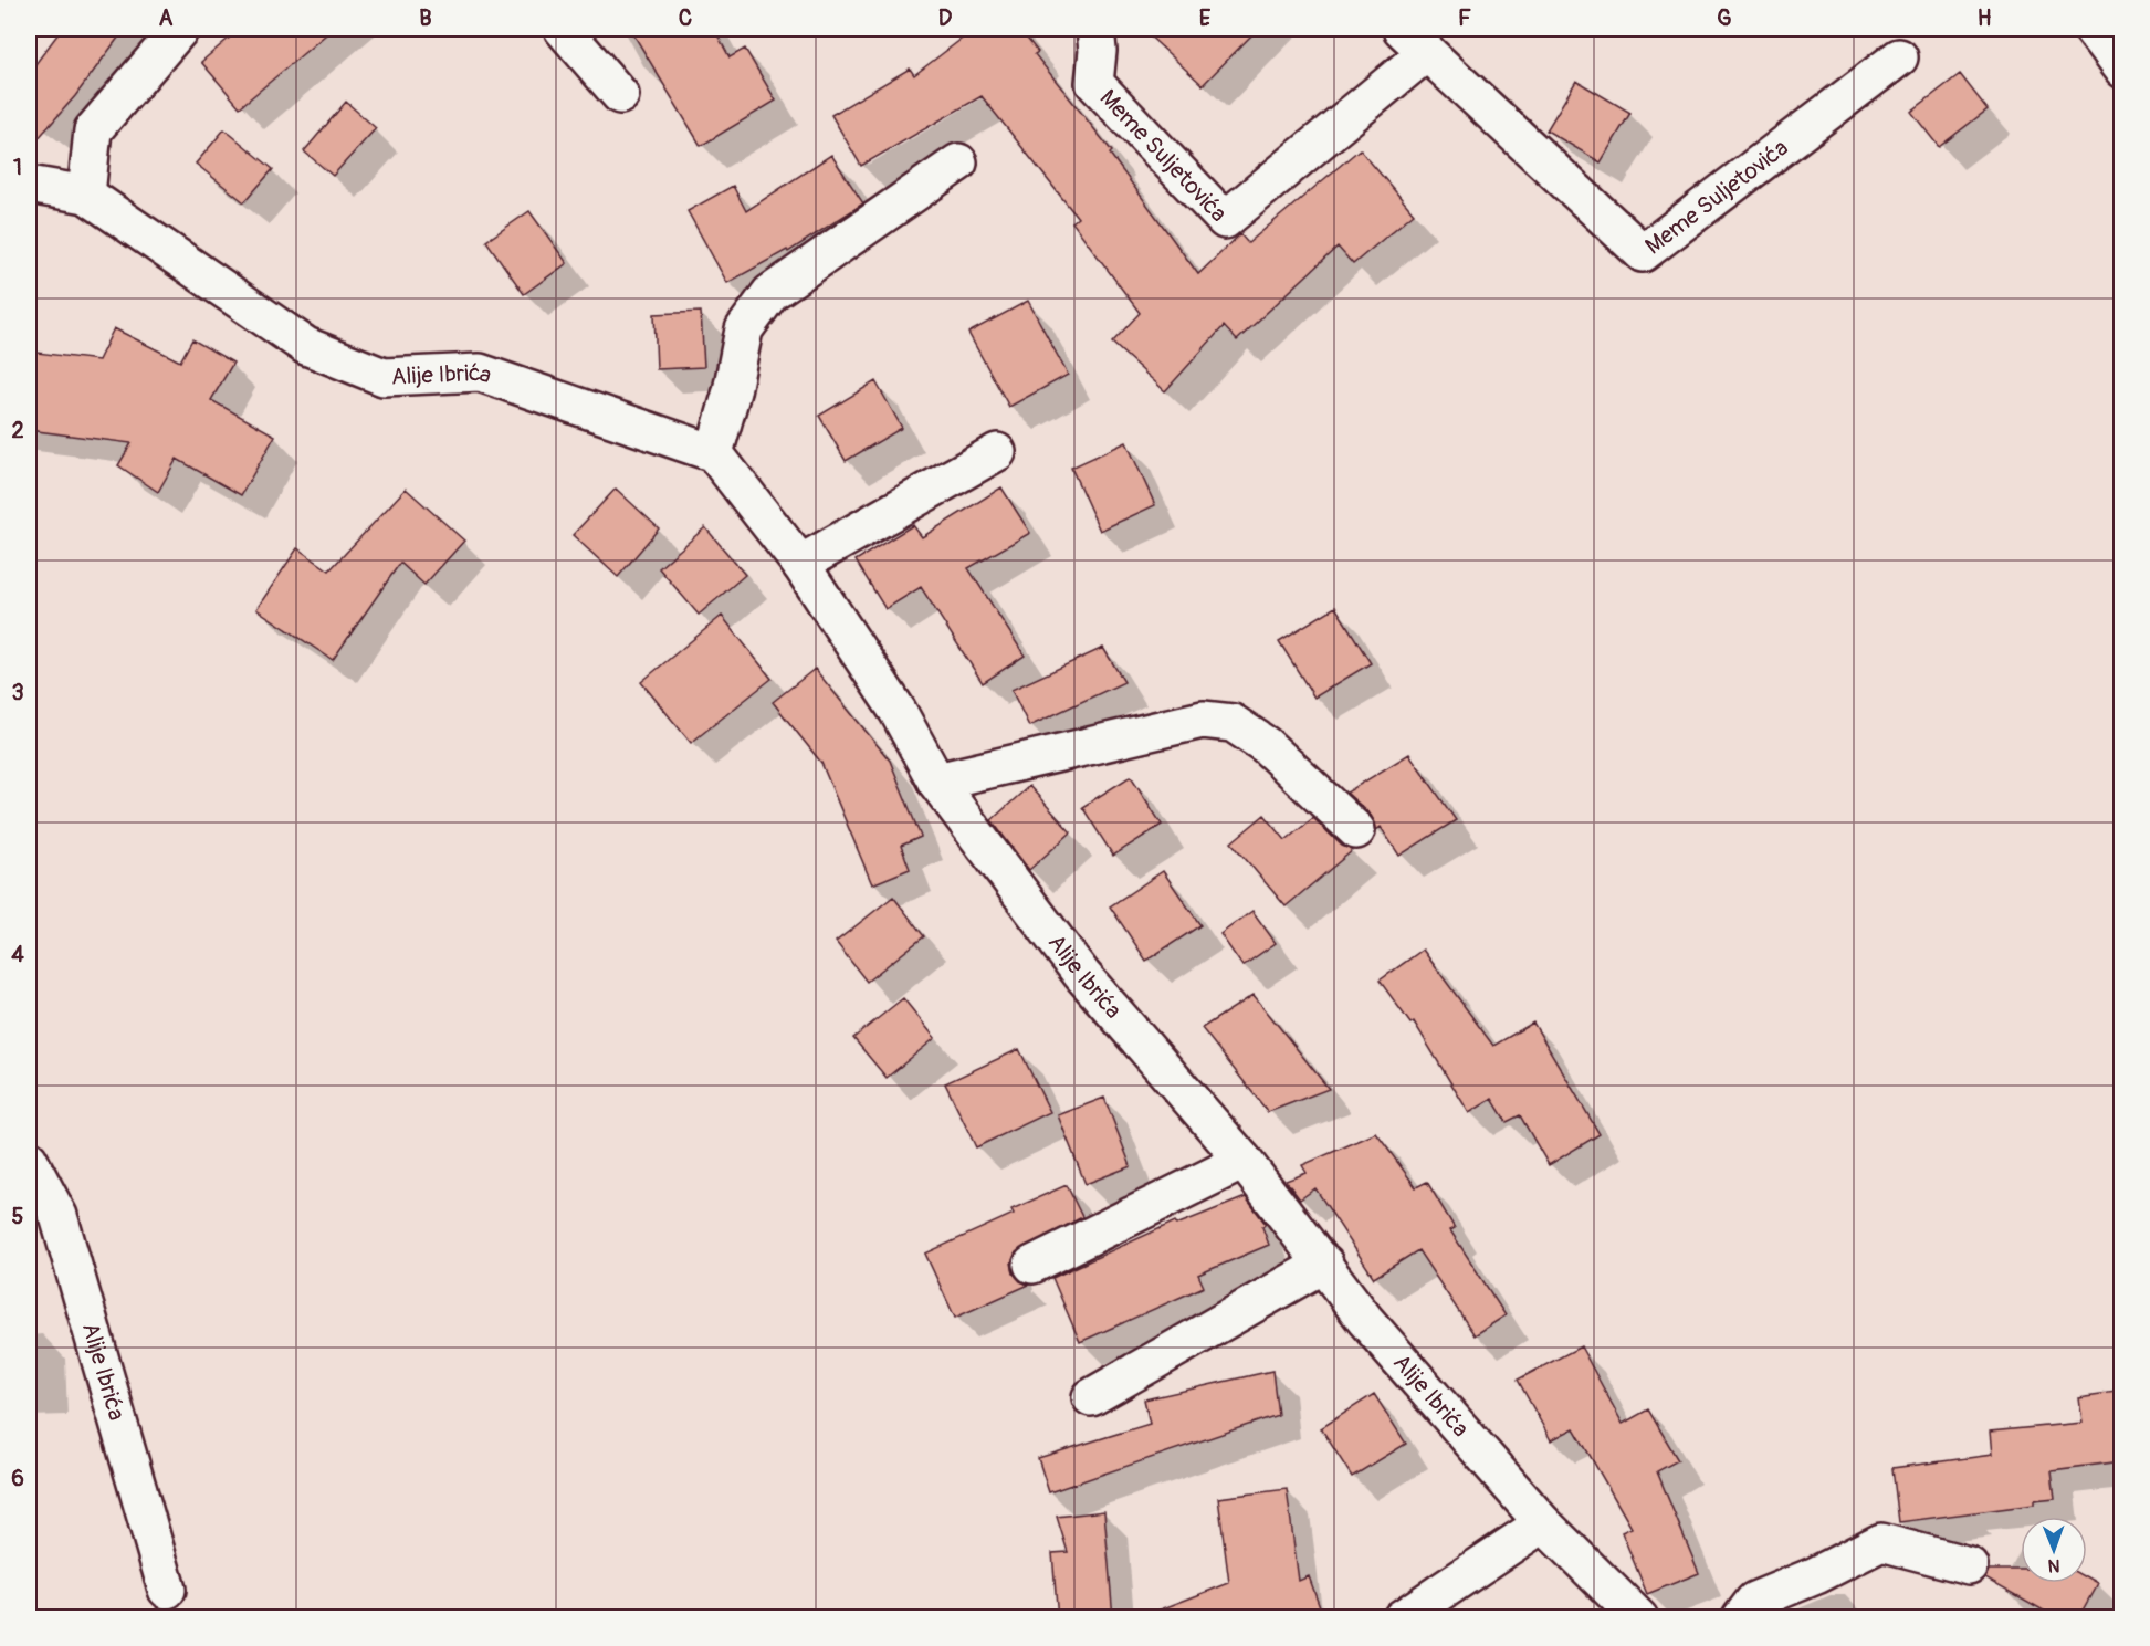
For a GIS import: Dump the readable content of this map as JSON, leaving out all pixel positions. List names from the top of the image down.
{
  "streets": {
    "street": ["Meme Suljetovića", "Alije Ibrića"]
  },
  "north": "bottom",
  "grid": {
    "columns": [
      "A",
      "B",
      "C",
      "D",
      "E",
      "F",
      "G",
      "H"
    ],
    "rows": [
      "1",
      "2",
      "3",
      "4",
      "5",
      "6"
    ]
  }
}
